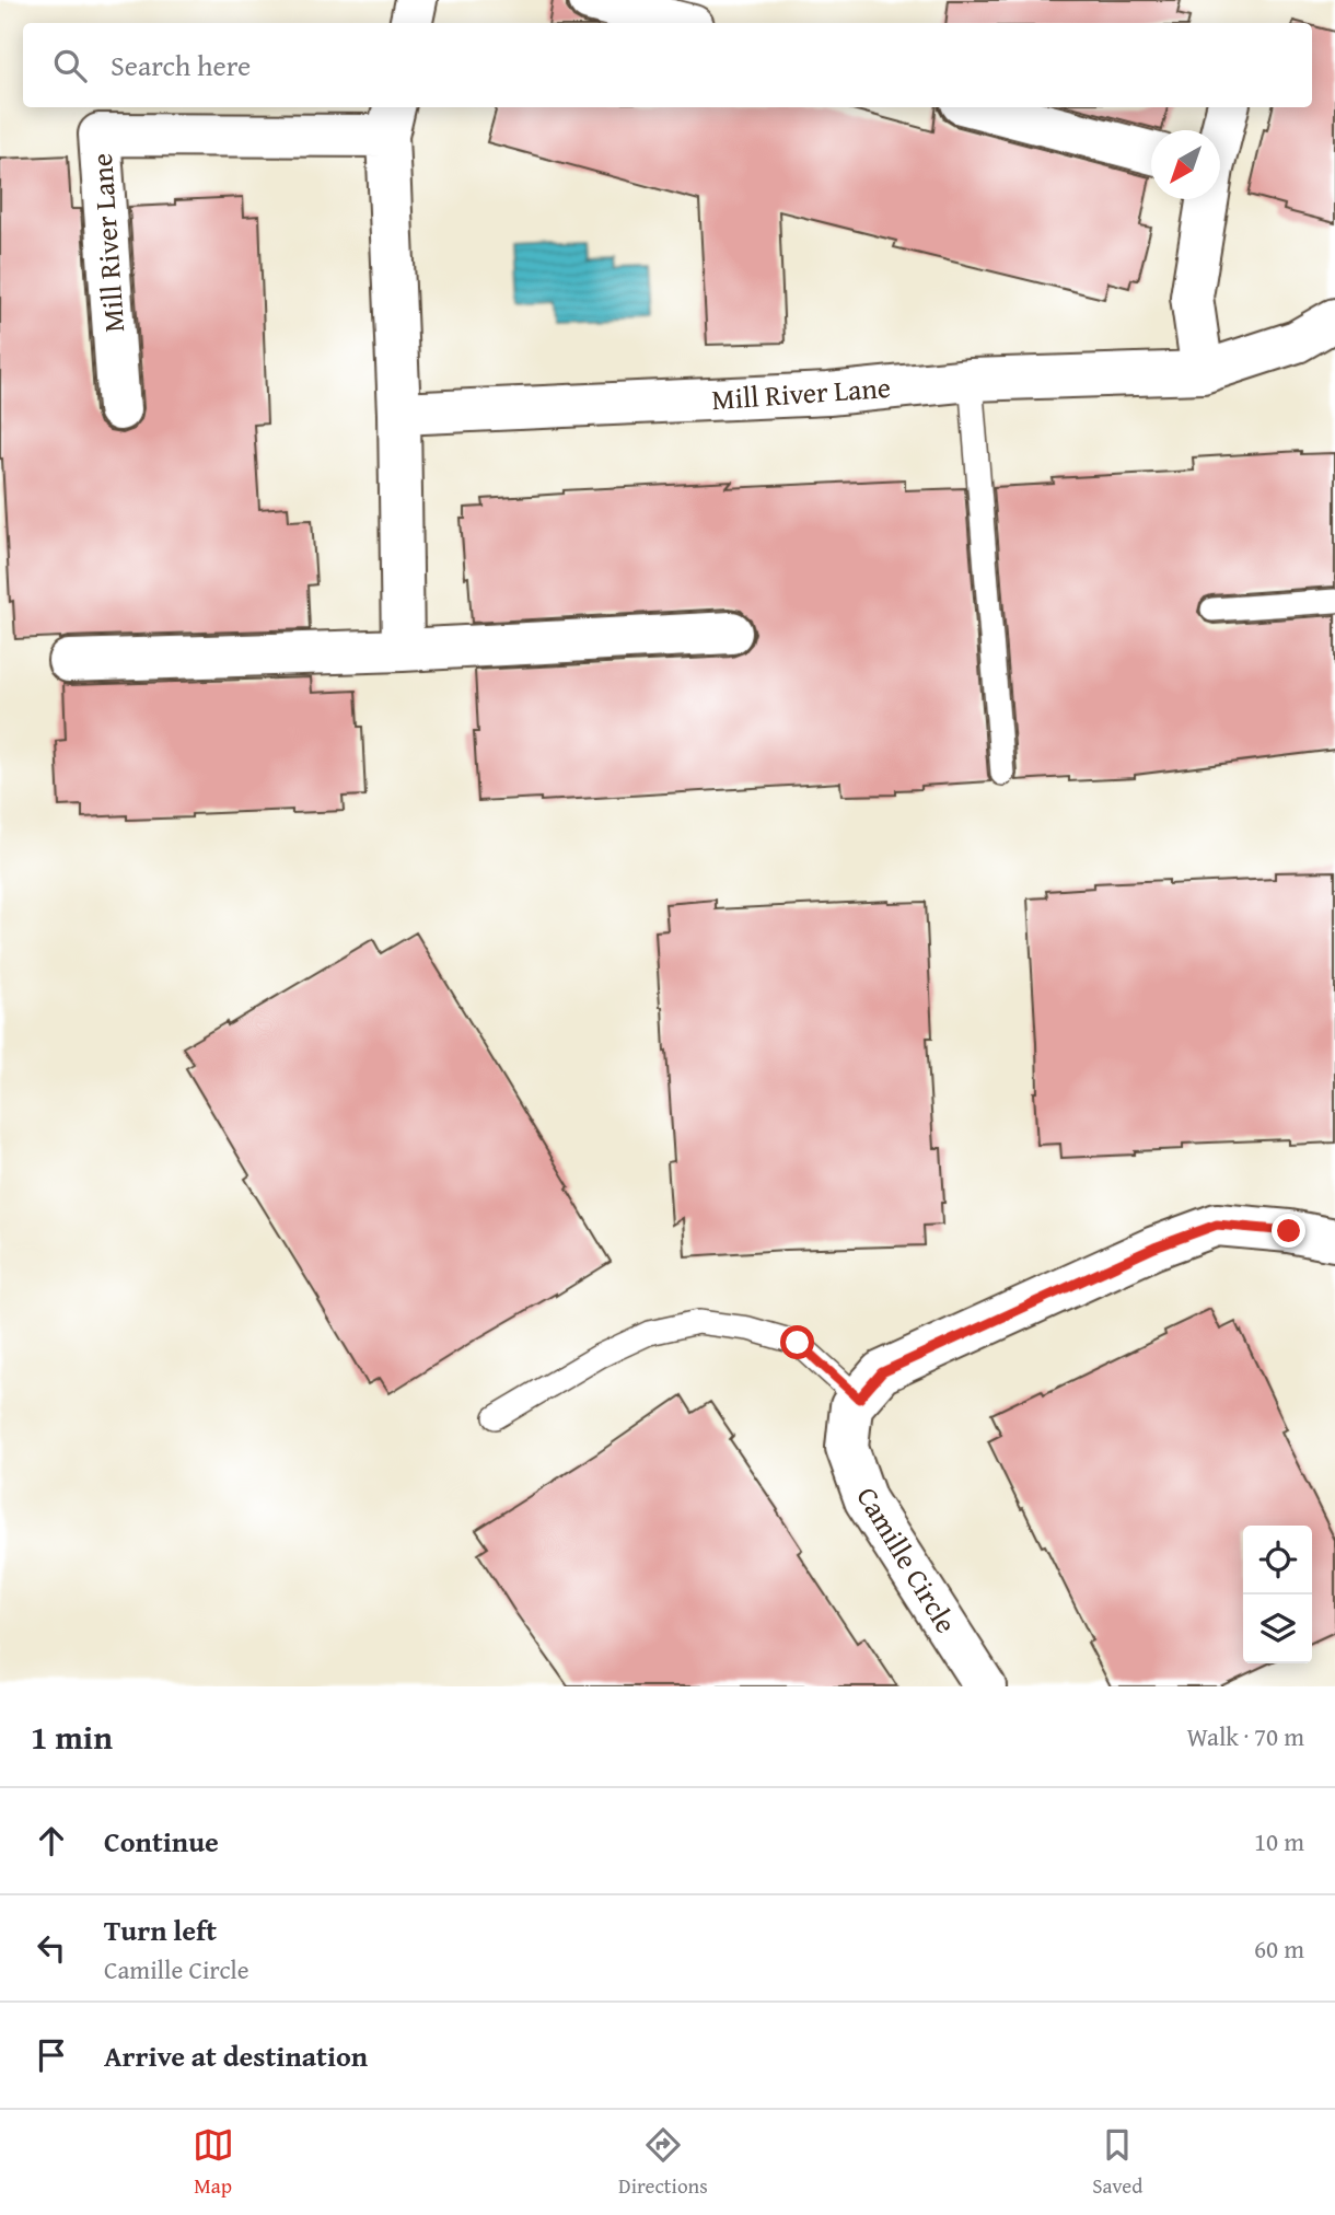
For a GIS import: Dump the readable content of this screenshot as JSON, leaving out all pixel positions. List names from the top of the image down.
{
  "streets": {
    "street": ["Mill River Lane", "Camille Circle"]
  },
  "north": "bottom left",
  "page": {
    "search": "Search here",
    "heading": ["1 min", "Walk · 70 m"],
    "list": [
      ["Continue", "10 m"],
      ["Turn left", "Camille Circle", "60 m"],
      "Arrive at destination"
    ],
    "nav": ["Map", "Directions", "Saved"]
  }
}
